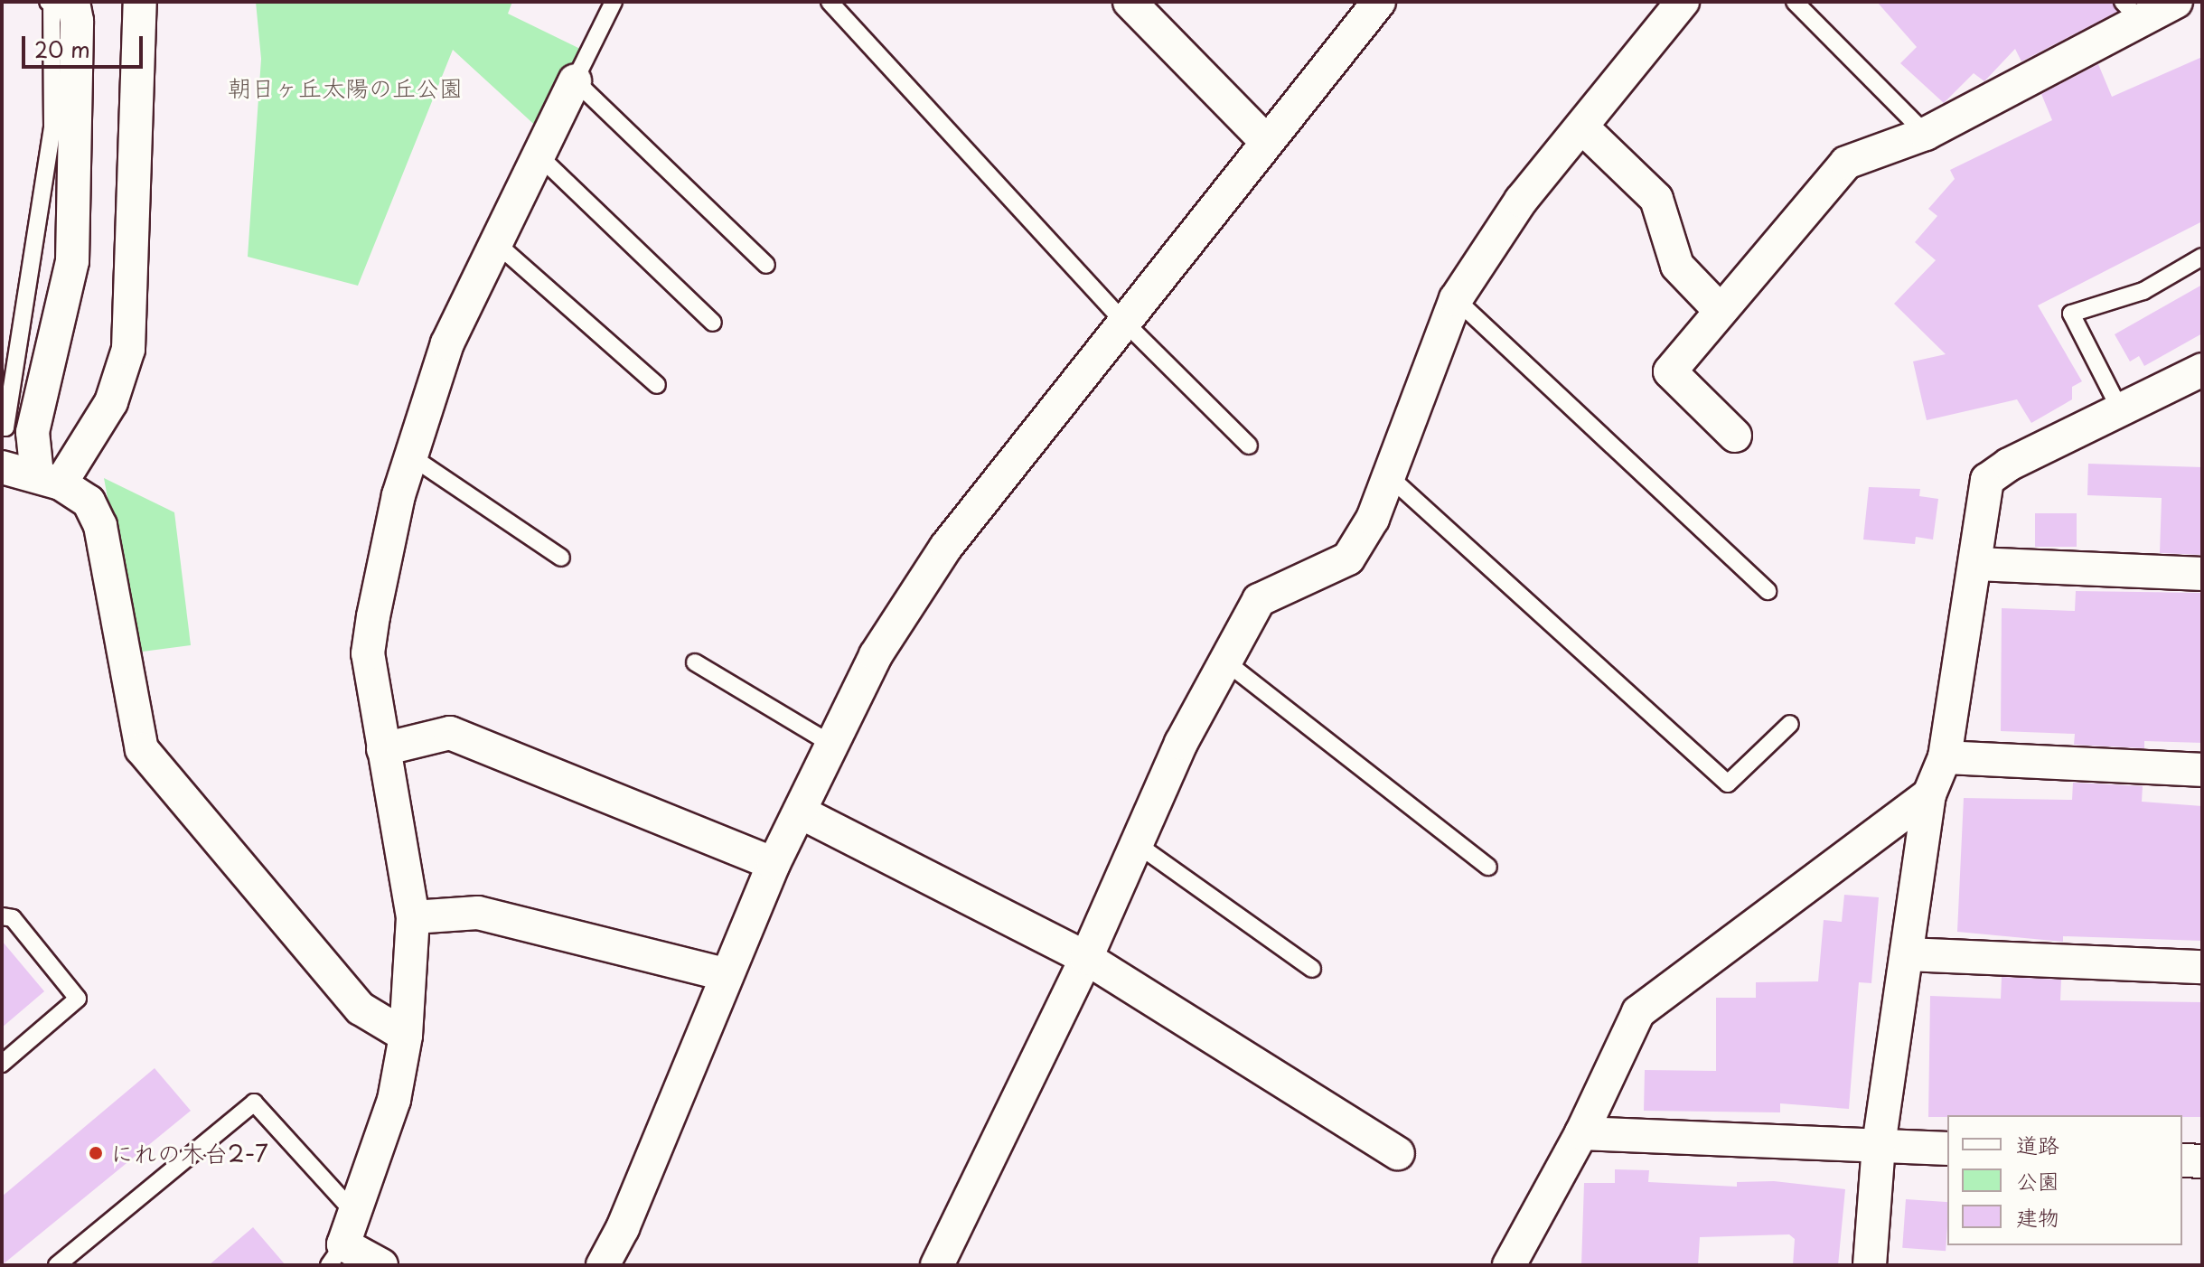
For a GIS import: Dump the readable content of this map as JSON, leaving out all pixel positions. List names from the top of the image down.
{
  "parks": ["朝日ヶ丘太陽の丘公園"],
  "places": ["にれの木台2-7"],
  "legend": ["道路", "公園", "建物"],
  "scale_bar": "20 m"
}
